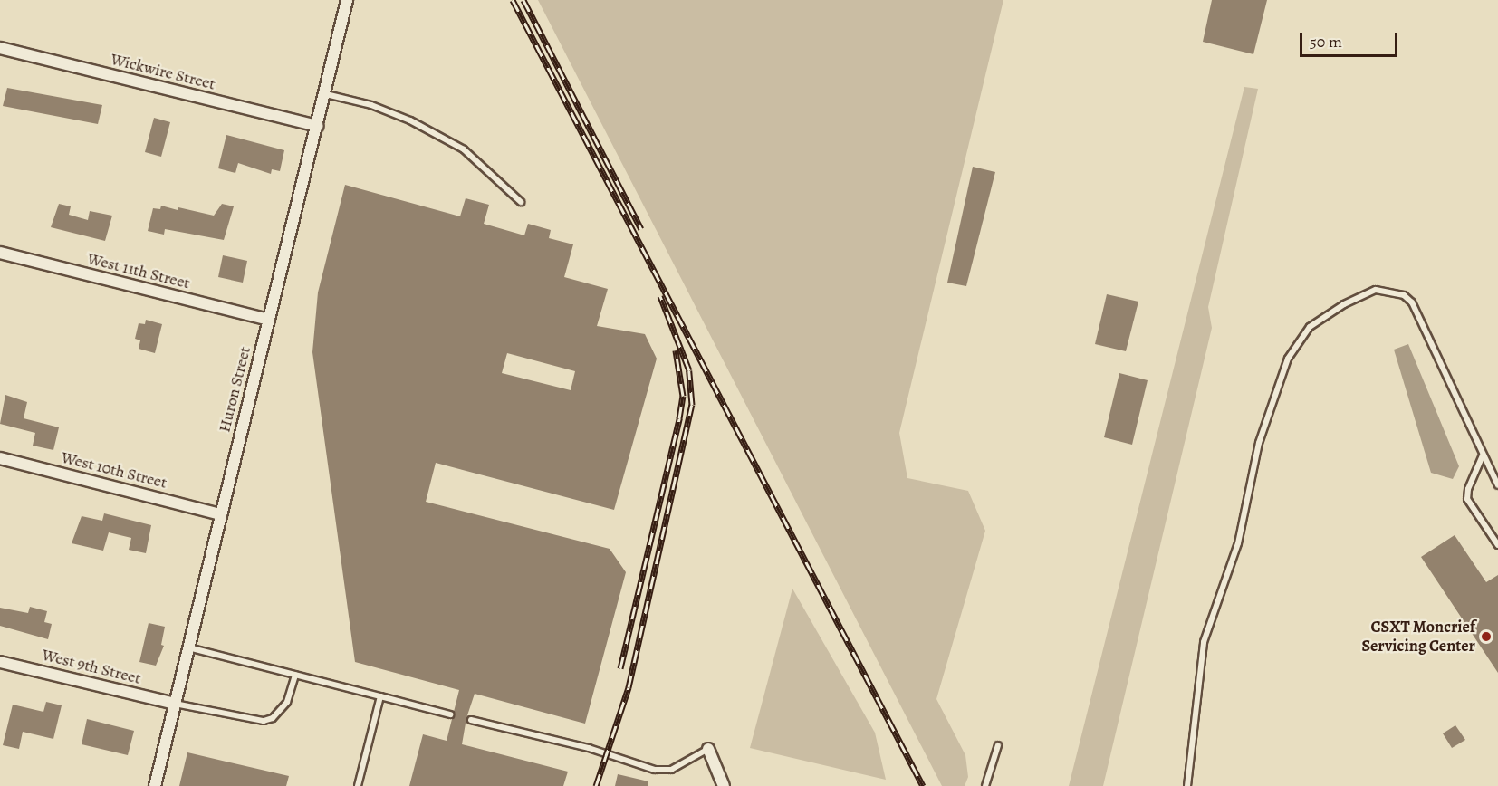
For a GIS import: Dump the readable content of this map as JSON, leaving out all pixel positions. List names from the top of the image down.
{
  "streets": {
    "street": [
      "Wickwire Street",
      "West 11th Street",
      "Huron Street",
      "West 10th Street",
      "West 9th Street"
    ]
  },
  "crossings": [
    ["Wickwire Street", "Huron Street"],
    ["West 11th Street", "Huron Street"],
    ["Huron Street", "West 10th Street"],
    ["Huron Street", "West 9th Street"]
  ],
  "places": ["CSXT Moncrief Servicing Center"],
  "scale_bar": "50 m"
}
